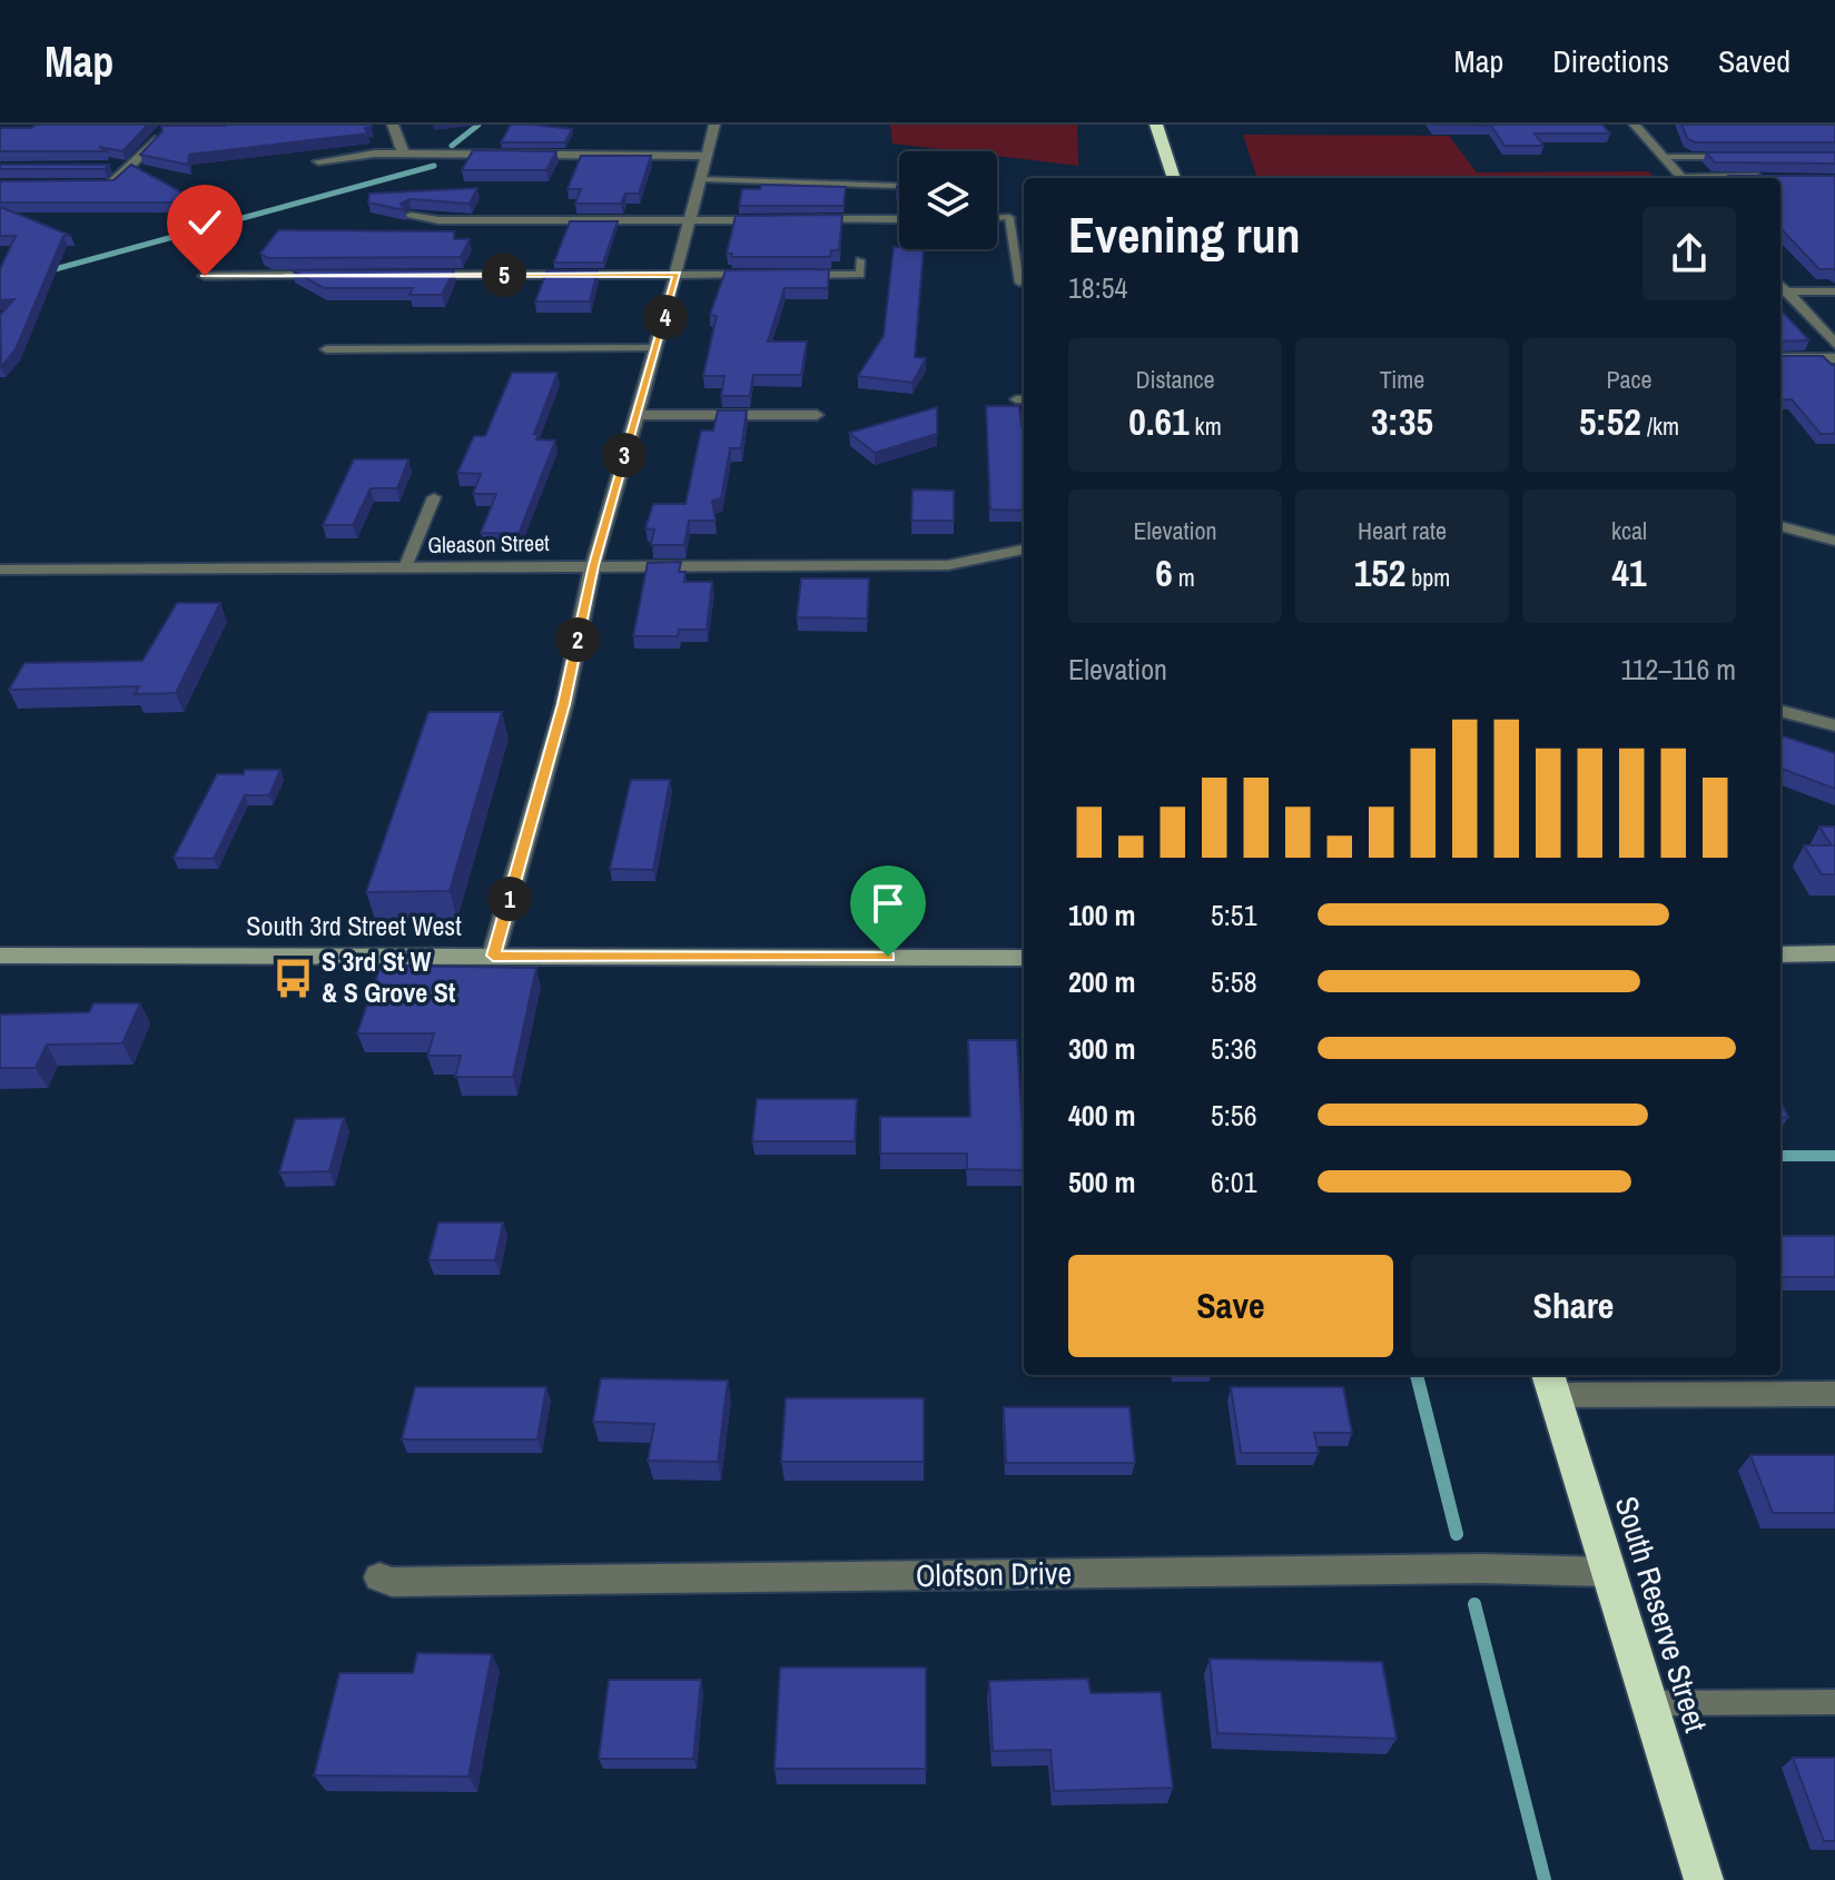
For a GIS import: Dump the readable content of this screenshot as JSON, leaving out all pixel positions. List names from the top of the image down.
{
  "streets": {
    "highway": ["South Reserve Street"],
    "street": ["Gleason Street", "South 3rd Street West", "Olofson Drive"]
  },
  "crossings": [
    ["Olofson Drive", "South Reserve Street"]
  ],
  "places": {
    "bus stop": ["S 3rd St W & S Grove St"]
  },
  "page": {
    "header": "Map",
    "nav": ["Map", "Directions", "Saved"],
    "heading": ["Evening run", "18:54"],
    "pins": [
      "5",
      "4",
      "3",
      "2",
      "1"
    ],
    "stats": [
      ["Distance", "0.61 km"],
      ["Time", "3:35"],
      ["Pace", "5:52 /km"],
      ["Elevation", "6 m"],
      ["Heart rate", "152 bpm"],
      ["kcal", "41"]
    ],
    "chart": ["Elevation", "112–116 m"],
    "list": [
      {
        "name": "100 m",
        "note": "5:51"
      },
      {
        "name": "200 m",
        "note": "5:58"
      },
      {
        "name": "300 m",
        "note": "5:36"
      },
      {
        "name": "400 m",
        "note": "5:56"
      },
      {
        "name": "500 m",
        "note": "6:01"
      }
    ],
    "buttons": ["Save", "Share"]
  }
}
